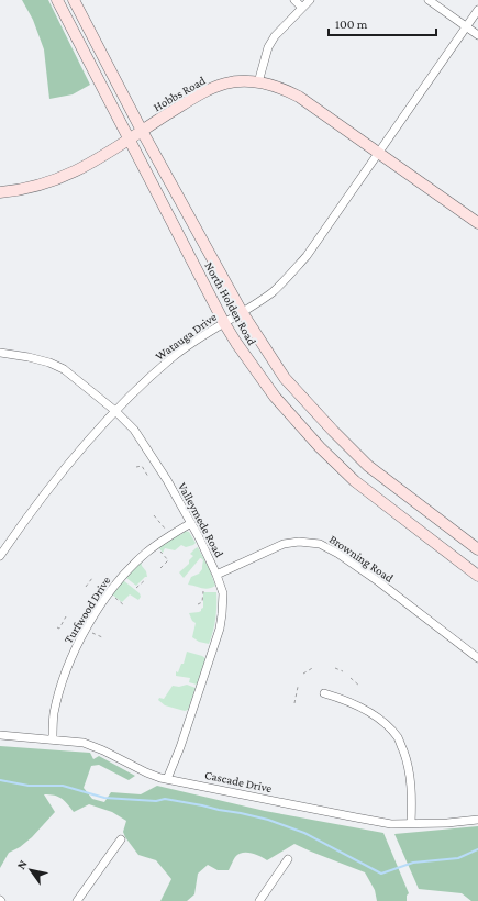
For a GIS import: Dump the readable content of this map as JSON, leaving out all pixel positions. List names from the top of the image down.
{
  "streets": {
    "main road": ["Hobbs Road", "North Holden Road"],
    "street": [
      "Watauga Drive",
      "Valleymede Road",
      "Browning Road",
      "Turfwood Drive",
      "Cascade Drive"
    ]
  },
  "crossings": [
    ["Hobbs Road", "North Holden Road"],
    ["Hobbs Road", "Watauga Drive"],
    ["North Holden Road", "Watauga Drive"],
    ["Watauga Drive", "Valleymede Road"],
    ["Valleymede Road", "Browning Road"],
    ["Valleymede Road", "Turfwood Drive"],
    ["Valleymede Road", "Cascade Drive"],
    ["Turfwood Drive", "Cascade Drive"]
  ],
  "scale_bar": "100 m",
  "north": "top left"
}
